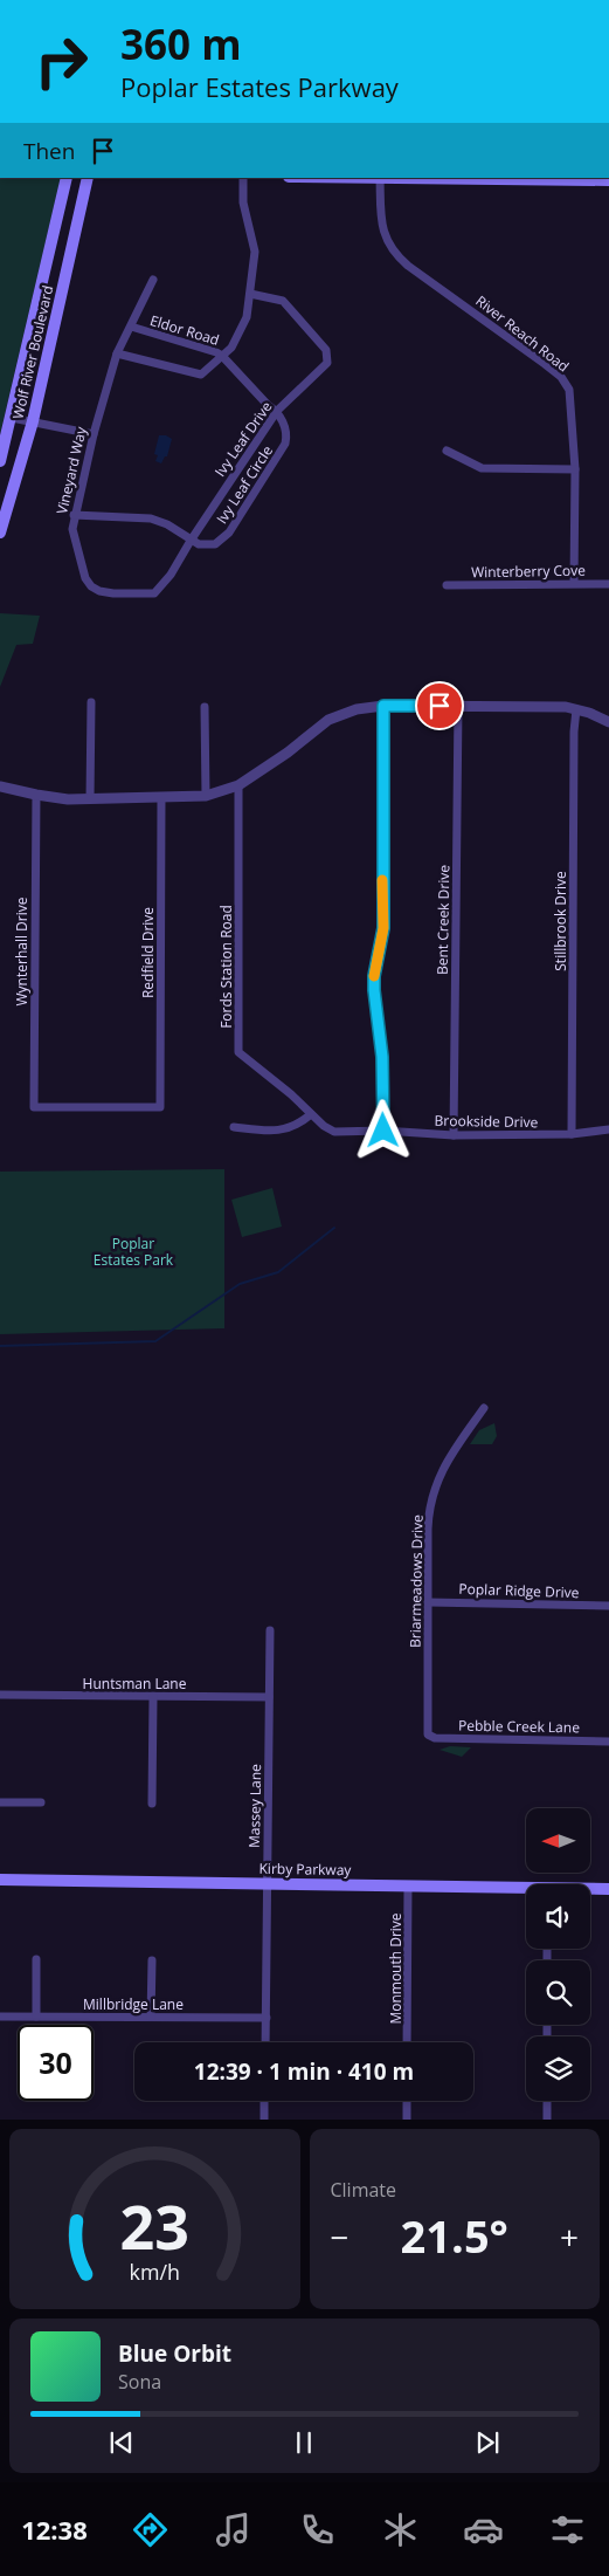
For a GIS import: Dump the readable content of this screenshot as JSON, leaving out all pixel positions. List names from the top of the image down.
{
  "streets": {
    "main road": ["Wolf River Boulevard", "Kirby Parkway"],
    "street": [
      "Eldor Road",
      "River Reach Road",
      "Ivy Leaf Drive",
      "Vineyard Way",
      "Ivy Leaf Circle",
      "Winterberry Cove",
      "Bent Creek Drive",
      "Stillbrook Drive",
      "Wynterhall Drive",
      "Redfield Drive",
      "Fords Station Road",
      "Brookside Drive",
      "Briarmeadows Drive",
      "Poplar Ridge Drive",
      "Huntsman Lane",
      "Pebble Creek Lane",
      "Massey Lane",
      "Monmouth Drive",
      "Millbridge Lane"
    ]
  },
  "crossings": [
    ["Eldor Road", "Ivy Leaf Drive"],
    ["Eldor Road", "Vineyard Way"],
    ["Eldor Road", "Ivy Leaf Circle"],
    ["River Reach Road", "Winterberry Cove"],
    ["Ivy Leaf Drive", "Vineyard Way"],
    ["Ivy Leaf Drive", "Ivy Leaf Circle"],
    ["Bent Creek Drive", "Brookside Drive"],
    ["Stillbrook Drive", "Brookside Drive"],
    ["Wynterhall Drive", "Redfield Drive"],
    ["Fords Station Road", "Brookside Drive"],
    ["Briarmeadows Drive", "Poplar Ridge Drive"],
    ["Briarmeadows Drive", "Pebble Creek Lane"],
    ["Huntsman Lane", "Massey Lane"],
    ["Massey Lane", "Kirby Parkway"],
    ["Massey Lane", "Millbridge Lane"],
    ["Kirby Parkway", "Monmouth Drive"]
  ],
  "parks": ["Poplar Estates Park"],
  "north": "left",
  "page": {
    "turn": ["360 m", "Poplar Estates Parkway"],
    "then": "Then",
    "limit": "30",
    "trip": "12:39 · 1 min · 410 m",
    "tile": "Climate",
    "heat": ["−", "21.5°", "+"],
    "song": ["Blue Orbit", "Sona"],
    "tabs": "12:38",
    "gauge": ["23", "km/h"]
  }
}
